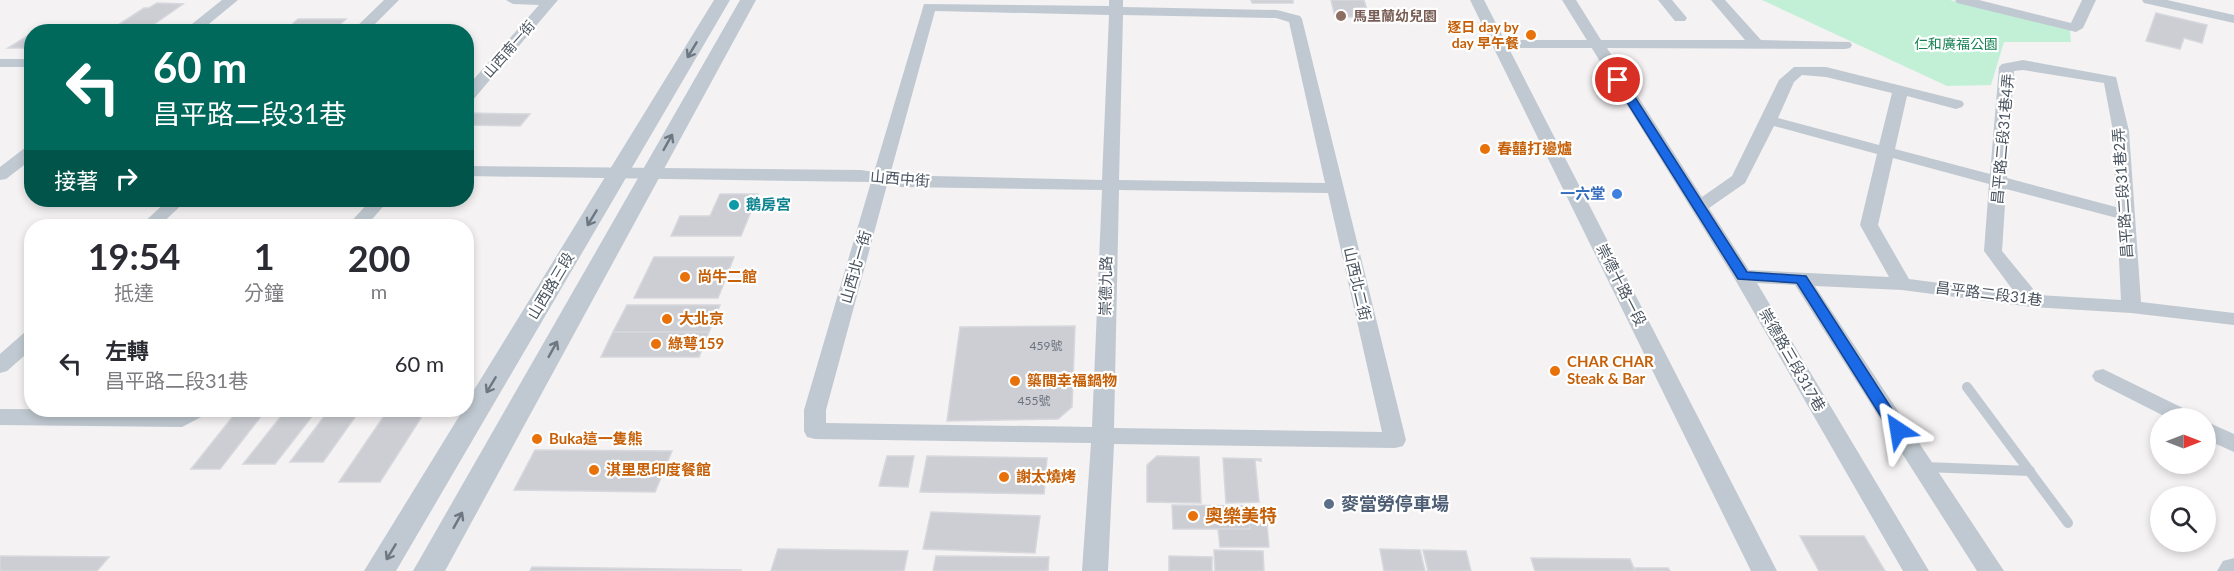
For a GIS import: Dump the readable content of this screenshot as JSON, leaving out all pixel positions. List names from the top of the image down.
{
  "streets": {
    "street": [
      "山西南一街",
      "昌平路二段31巷4弄",
      "山西中街",
      "昌平路二段31巷2弄",
      "山西北一街",
      "山西北二街",
      "崇德十路一段",
      "山西路三段",
      "崇德九路",
      "昌平路二段31巷",
      "崇德路三段317巷"
    ]
  },
  "crossings": [
    ["昌平路二段31巷4弄", "昌平路二段31巷2弄"],
    ["昌平路二段31巷4弄", "昌平路二段31巷"],
    ["山西中街", "山西北一街"],
    ["山西中街", "山西北二街"],
    ["山西中街", "山西路三段"],
    ["山西中街", "崇德九路"],
    ["昌平路二段31巷2弄", "昌平路二段31巷"],
    ["山西北一街", "山西北二街"],
    ["山西北一街", "崇德九路"],
    ["山西北二街", "崇德九路"],
    ["昌平路二段31巷", "崇德路三段317巷"]
  ],
  "parks": ["仁和廣福公園"],
  "places": [
    "馬里蘭幼兒園",
    "逐日 day by day 早午餐",
    "春囍打邊爐",
    "一六堂",
    "鵝房宮",
    "尚牛二館",
    "大北京",
    "綠萼159",
    "CHAR CHAR Steak & Bar",
    "築間幸福鍋物",
    "Buka這一隻熊",
    "淇里思印度餐館",
    "謝太燒烤",
    "麥當勞停車場",
    "奧樂美特"
  ],
  "house_numbers": ["459號", "455號"],
  "north": "right",
  "page": {
    "turn": ["60 m", "昌平路二段31巷"],
    "then": "接著",
    "eta": [
      "19:54",
      "抵達",
      "1",
      "分鐘",
      "200",
      "m"
    ],
    "list": [
      {
        "name": "左轉",
        "note": "昌平路二段31巷",
        "value": "60 m"
      }
    ]
  }
}
